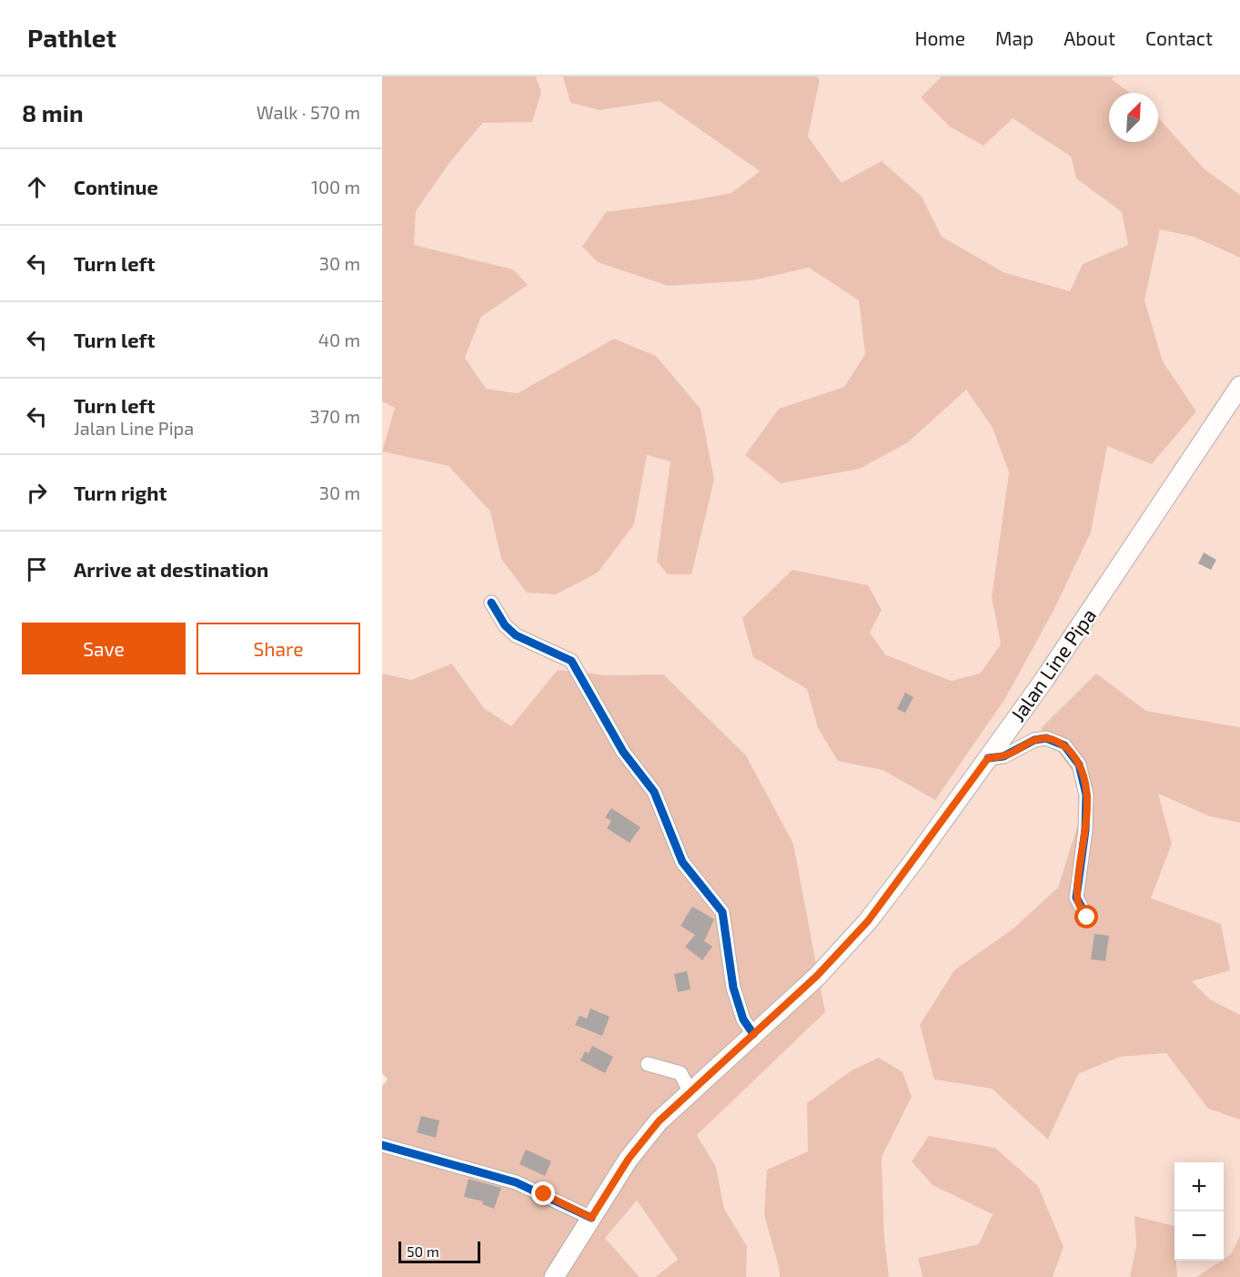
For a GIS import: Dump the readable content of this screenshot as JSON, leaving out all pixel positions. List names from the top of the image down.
{
  "streets": {
    "main road": ["Jalan Line Pipa"]
  },
  "scale_bar": "50 m",
  "north": "top right",
  "page": {
    "header": "Pathlet",
    "nav": [
      "Home",
      "Map",
      "About",
      "Contact"
    ],
    "heading": ["8 min", "Walk · 570 m"],
    "list": [
      ["Continue", "100 m"],
      ["Turn left", "30 m"],
      ["Turn left", "40 m"],
      ["Turn left", "Jalan Line Pipa", "370 m"],
      ["Turn right", "30 m"],
      "Arrive at destination"
    ],
    "buttons": ["Save", "Share"],
    "map_buttons": ["+", "−"],
    "scale": "50 m"
  }
}
